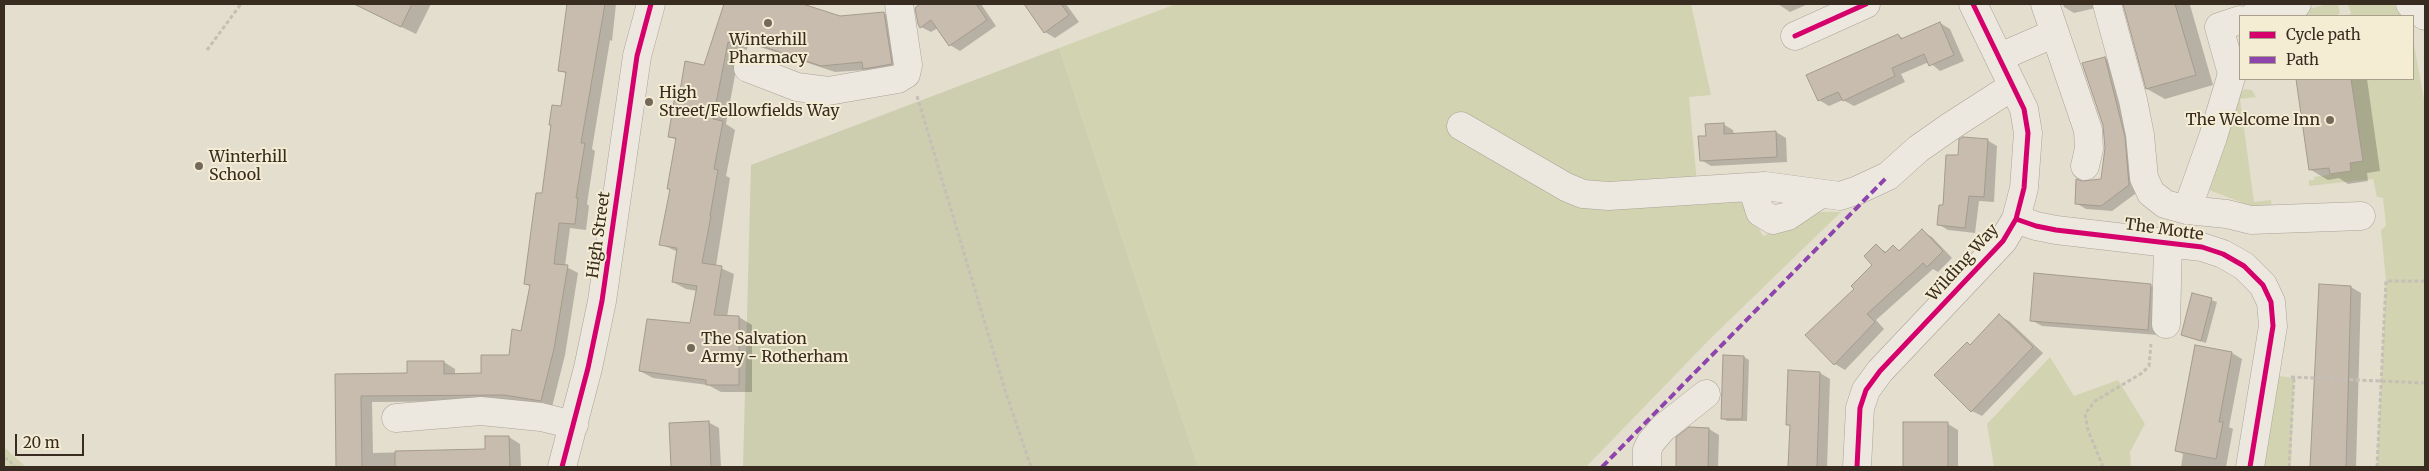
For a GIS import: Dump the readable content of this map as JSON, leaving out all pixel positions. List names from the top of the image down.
{
  "streets": {
    "street": ["The Motte", "High Street", "Wilding Way"]
  },
  "crossings": [
    ["The Motte", "Wilding Way"]
  ],
  "places": [
    "Winterhill Pharmacy",
    "High Street/Fellowfields Way",
    "The Welcome Inn",
    "Winterhill School",
    "The Salvation Army - Rotherham"
  ],
  "legend": ["Cycle path", "Path"],
  "scale_bar": "20 m"
}
